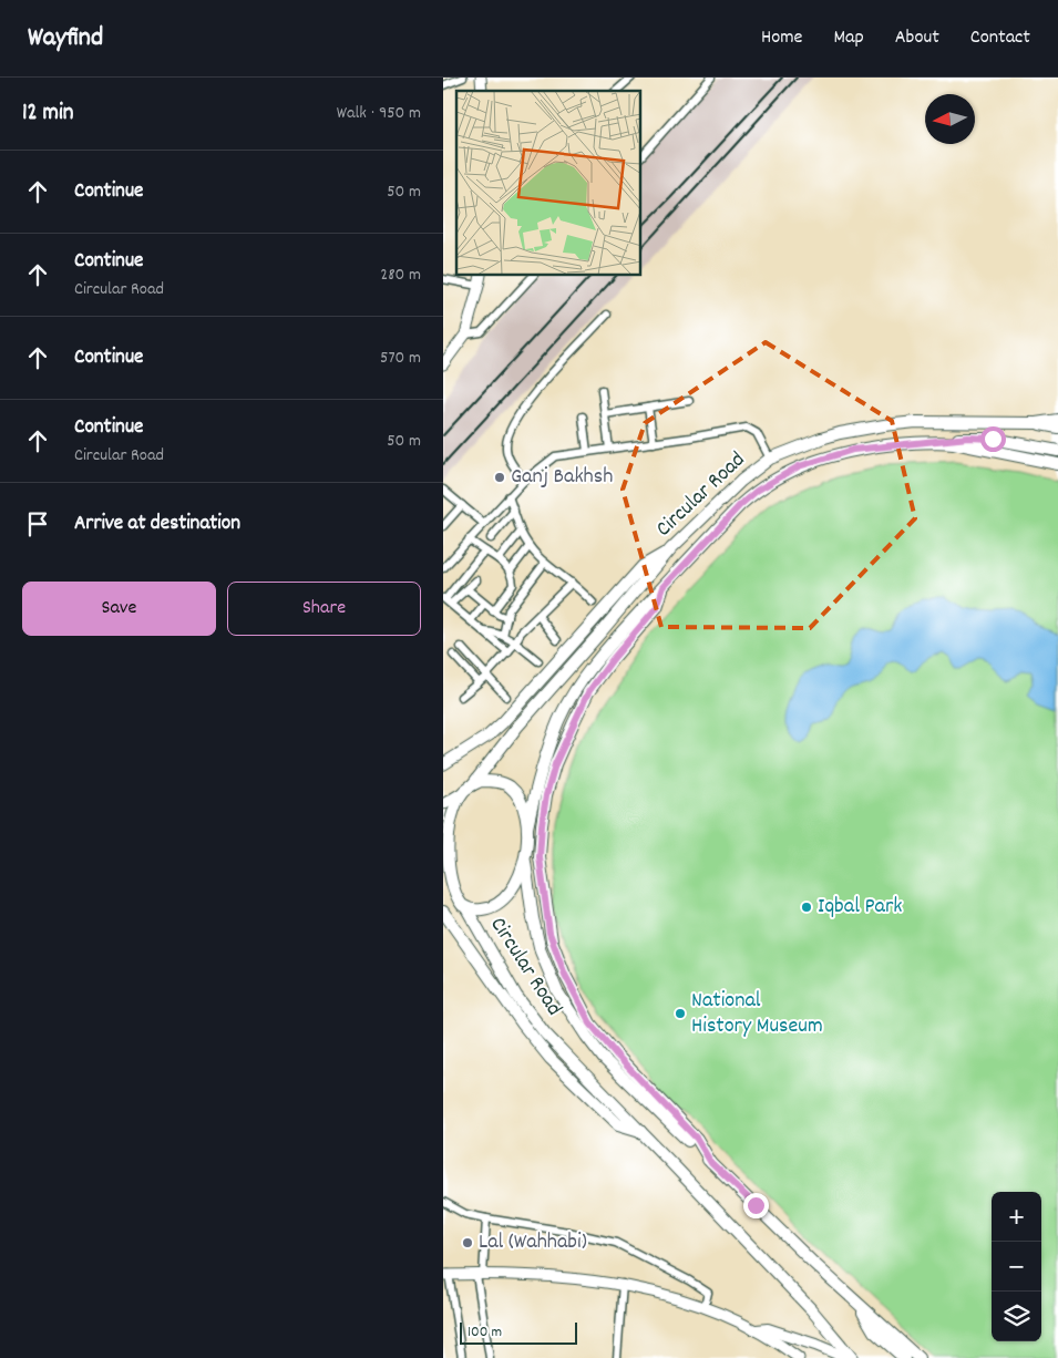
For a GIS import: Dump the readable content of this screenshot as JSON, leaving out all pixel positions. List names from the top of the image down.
{
  "streets": {
    "main road": ["Circular Road"]
  },
  "places": [
    "Ganj Bakhsh",
    "Iqbal Park",
    "National History Museum",
    "Lal (Wahhabi)"
  ],
  "scale_bar": "100 m",
  "north": "left",
  "page": {
    "header": "Wayfind",
    "nav": [
      "Home",
      "Map",
      "About",
      "Contact"
    ],
    "heading": ["12 min", "Walk · 950 m"],
    "list": [
      ["Continue", "50 m"],
      ["Continue", "Circular Road", "280 m"],
      ["Continue", "570 m"],
      ["Continue", "Circular Road", "50 m"],
      "Arrive at destination"
    ],
    "buttons": ["Save", "Share"],
    "map_buttons": ["+", "−"],
    "scale": "100 m"
  }
}
